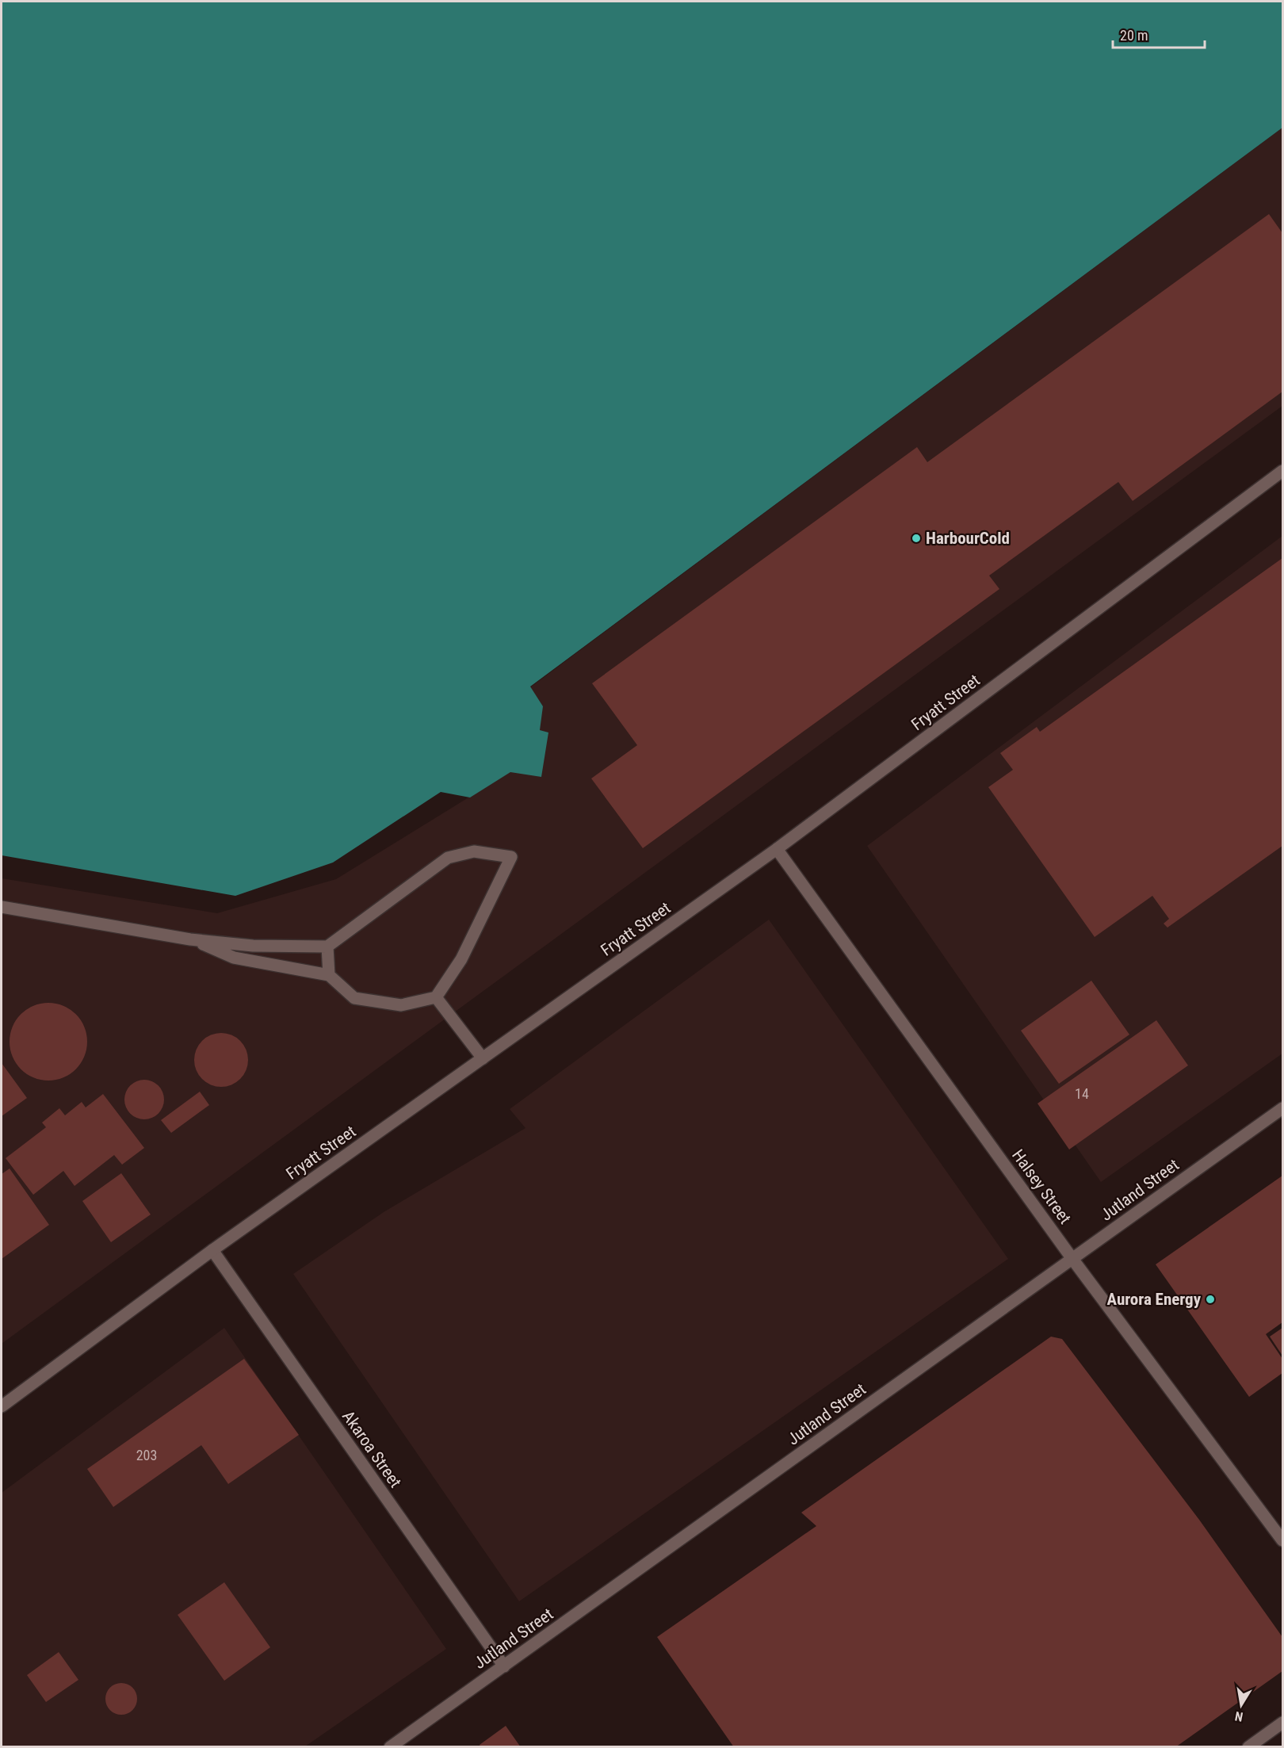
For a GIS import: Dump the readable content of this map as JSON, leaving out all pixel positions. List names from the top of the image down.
{
  "streets": {
    "street": [
      "Fryatt Street",
      "Halsey Street",
      "Jutland Street",
      "Akaroa Street"
    ]
  },
  "crossings": [
    ["Fryatt Street", "Halsey Street"],
    ["Fryatt Street", "Akaroa Street"],
    ["Halsey Street", "Jutland Street"],
    ["Jutland Street", "Akaroa Street"]
  ],
  "places": ["HarbourCold", "Aurora Energy"],
  "house_numbers": ["14", "203"],
  "scale_bar": "20 m",
  "north": "bottom"
}
